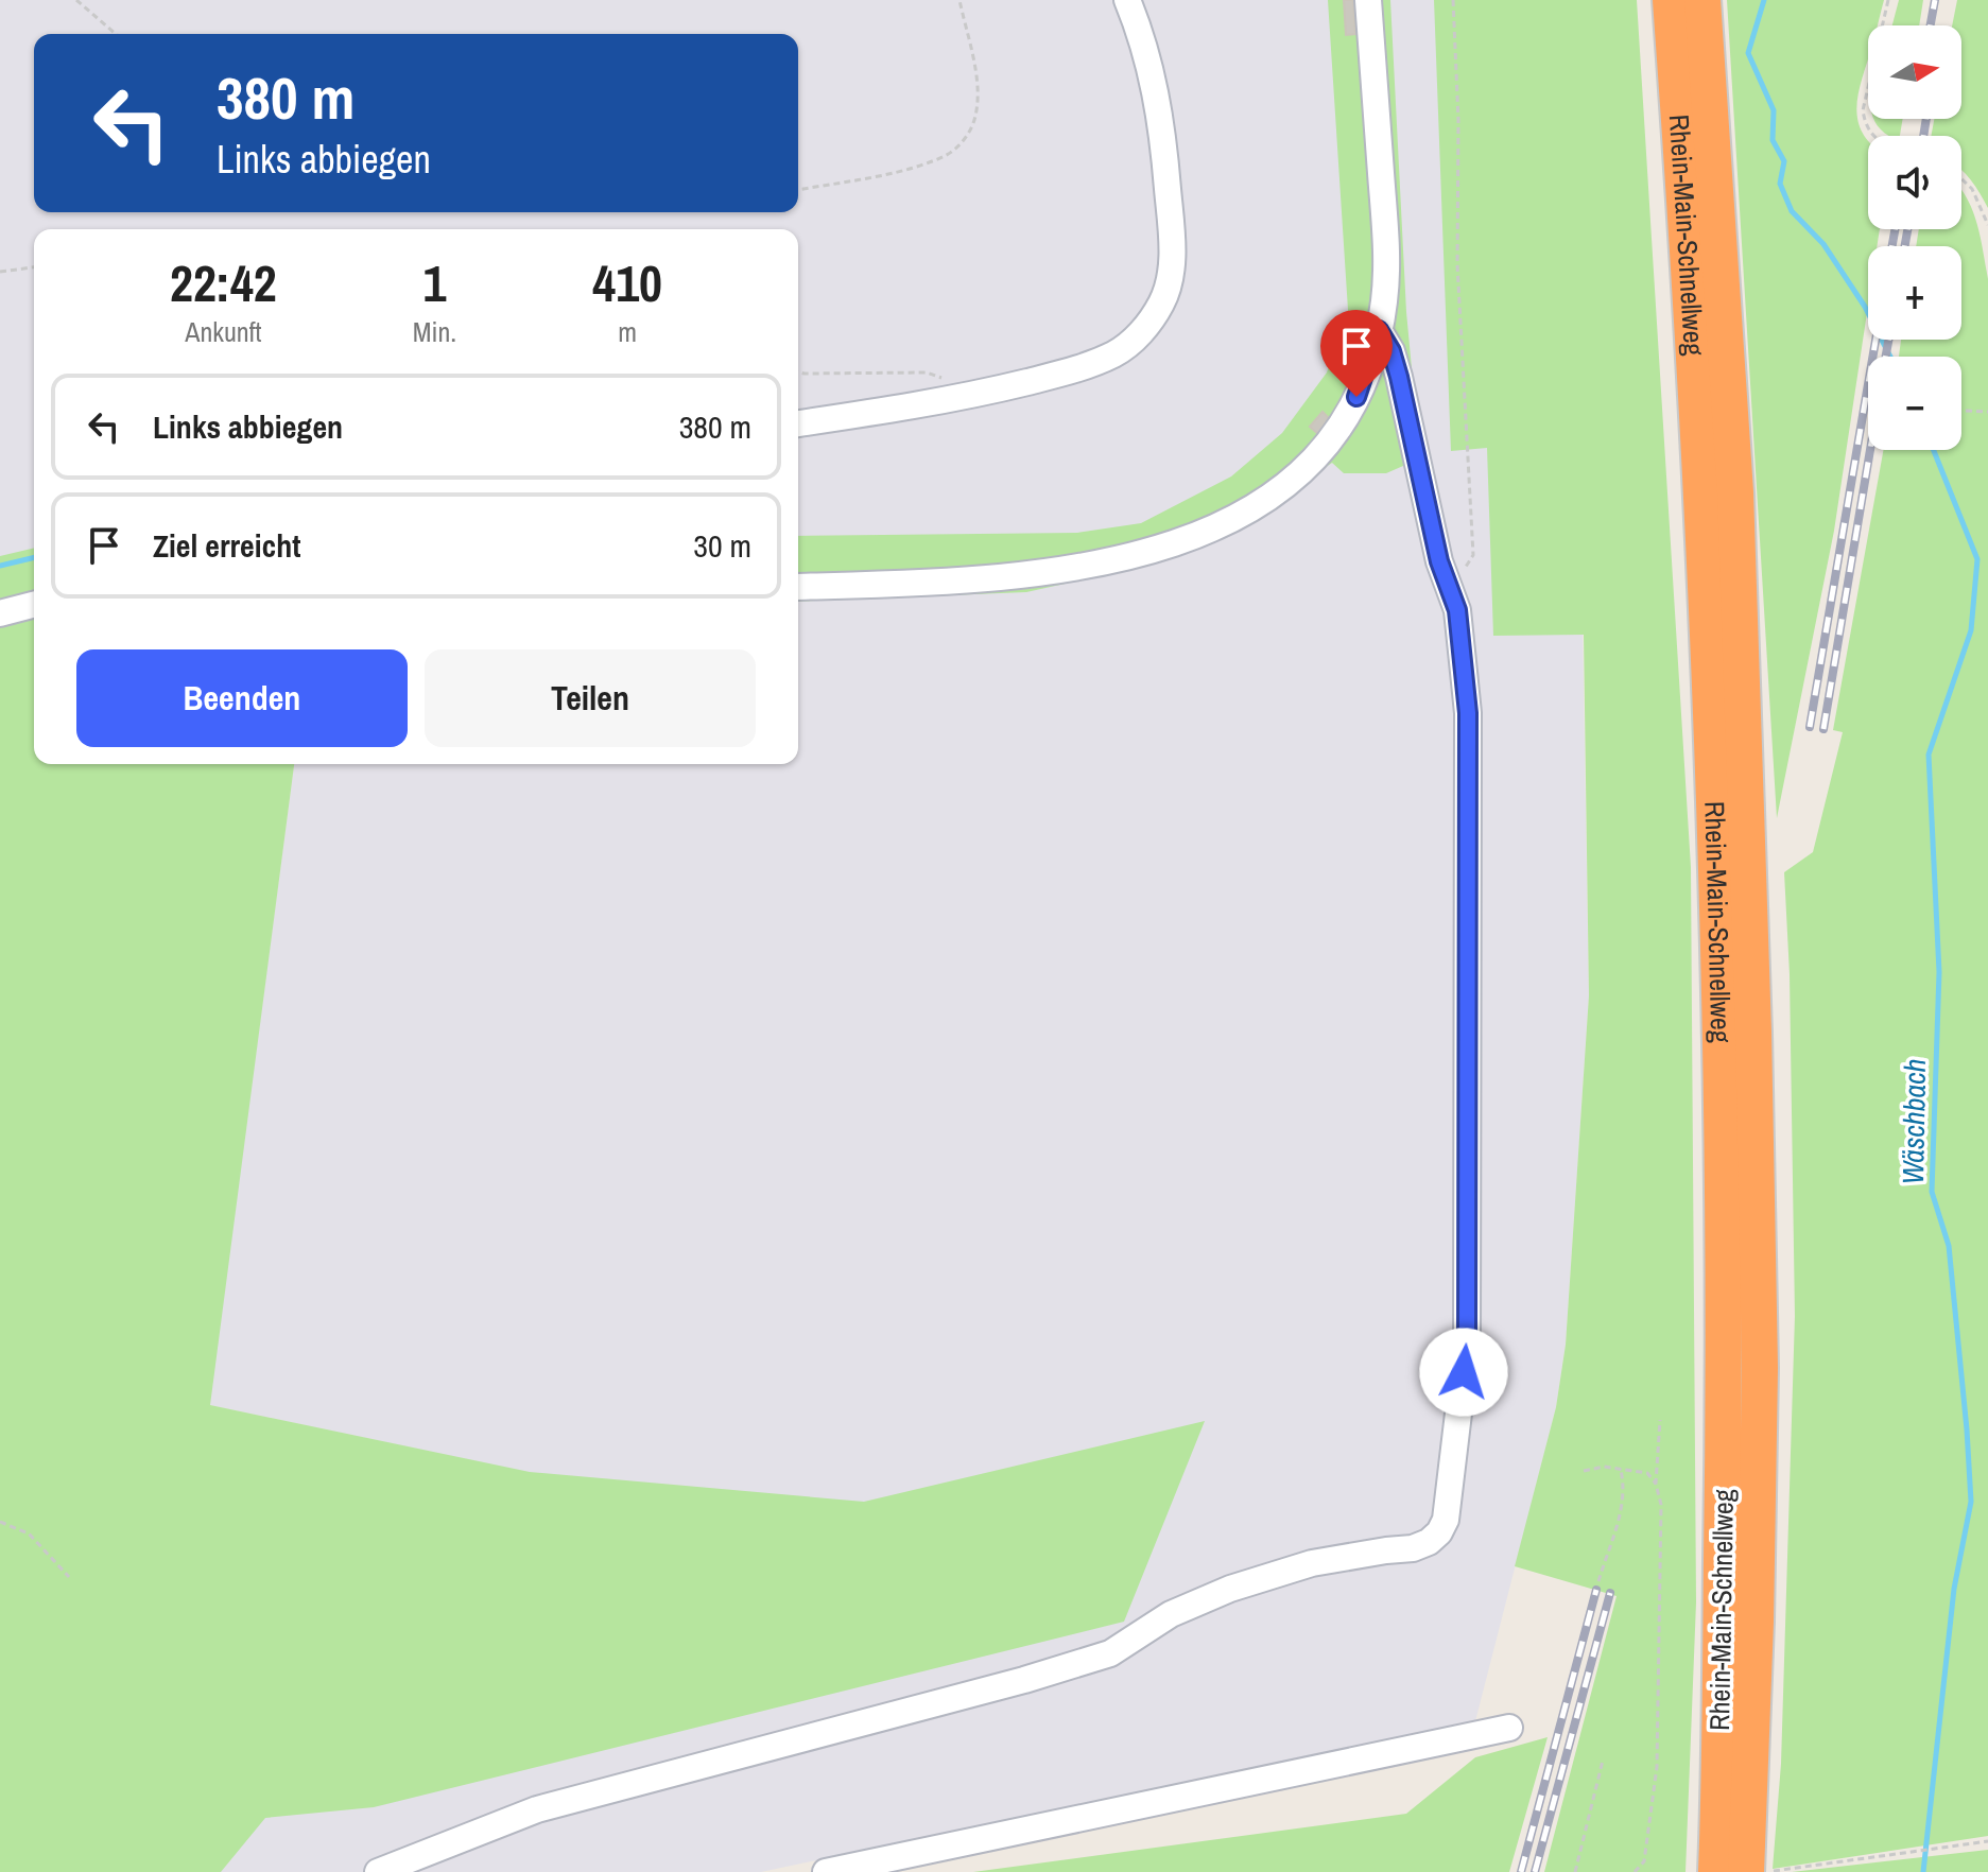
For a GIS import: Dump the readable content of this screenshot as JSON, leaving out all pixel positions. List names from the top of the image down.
{
  "streets": {
    "highway": ["Rhein-Main-Schnellweg"]
  },
  "water": ["Wäschbach"],
  "north": "right",
  "page": {
    "map_buttons": ["+", "−"],
    "turn": ["380 m", "Links abbiegen"],
    "eta": [
      "22:42",
      "Ankunft",
      "1",
      "Min.",
      "410",
      "m"
    ],
    "list": [
      {
        "name": "Links abbiegen",
        "value": "380 m"
      },
      {
        "name": "Ziel erreicht",
        "value": "30 m"
      }
    ],
    "buttons": ["Beenden", "Teilen"]
  }
}
